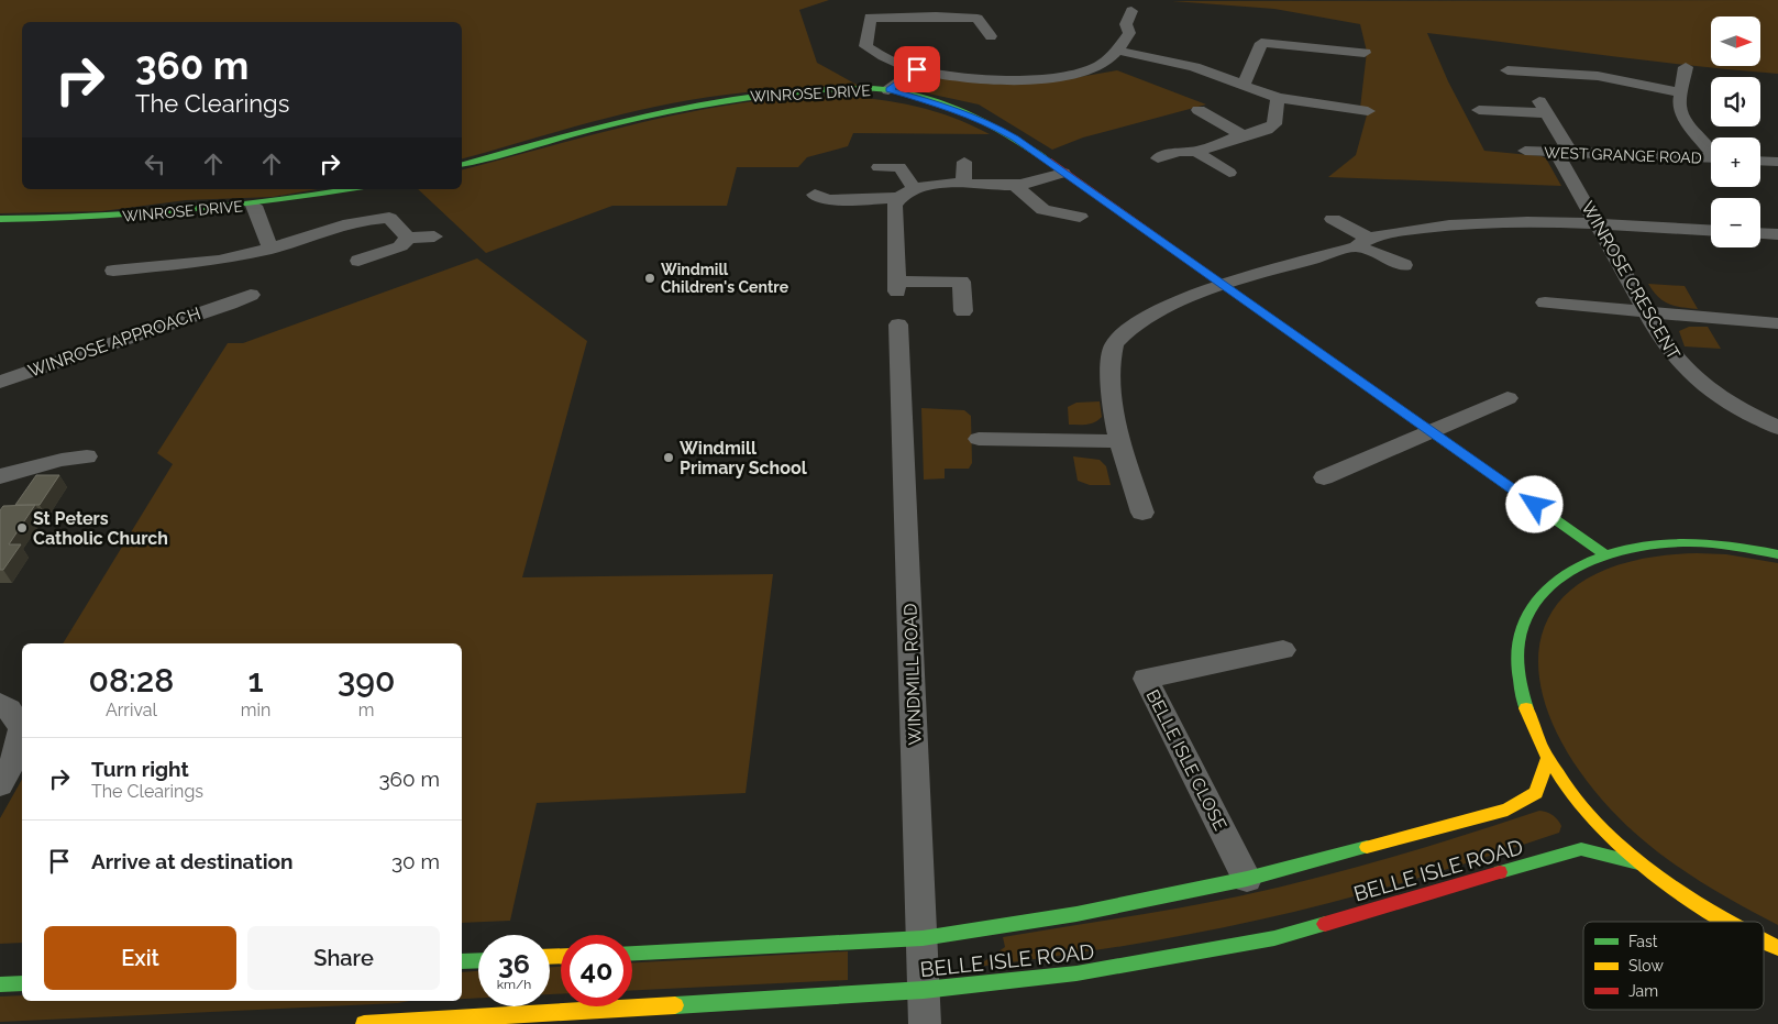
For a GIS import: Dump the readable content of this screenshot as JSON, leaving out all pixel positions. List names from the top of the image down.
{
  "streets": {
    "street": [
      "WINROSE DRIVE",
      "WEST GRANGE ROAD",
      "WINROSE CRESCENT",
      "WINROSE APPROACH",
      "WINDMILL ROAD",
      "BELLE ISLE CLOSE",
      "BELLE ISLE ROAD"
    ]
  },
  "crossings": [
    ["WEST GRANGE ROAD", "WINROSE CRESCENT"],
    ["WINDMILL ROAD", "BELLE ISLE ROAD"],
    ["BELLE ISLE CLOSE", "BELLE ISLE ROAD"]
  ],
  "places": ["Windmill Children's Centre", "Windmill Primary School", "St Peters Catholic Church"],
  "legend": ["Fast", "Slow", "Jam"],
  "north": "right",
  "page": {
    "map_buttons": ["+", "−"],
    "turn": ["360 m", "The Clearings"],
    "eta": [
      "08:28",
      "Arrival",
      "1",
      "min",
      "390",
      "m"
    ],
    "list": [
      {
        "name": "Turn right",
        "note": "The Clearings",
        "value": "360 m"
      },
      {
        "name": "Arrive at destination",
        "value": "30 m"
      }
    ],
    "buttons": ["Exit", "Share"],
    "speed": "36 km/h",
    "limit": "40"
  }
}
